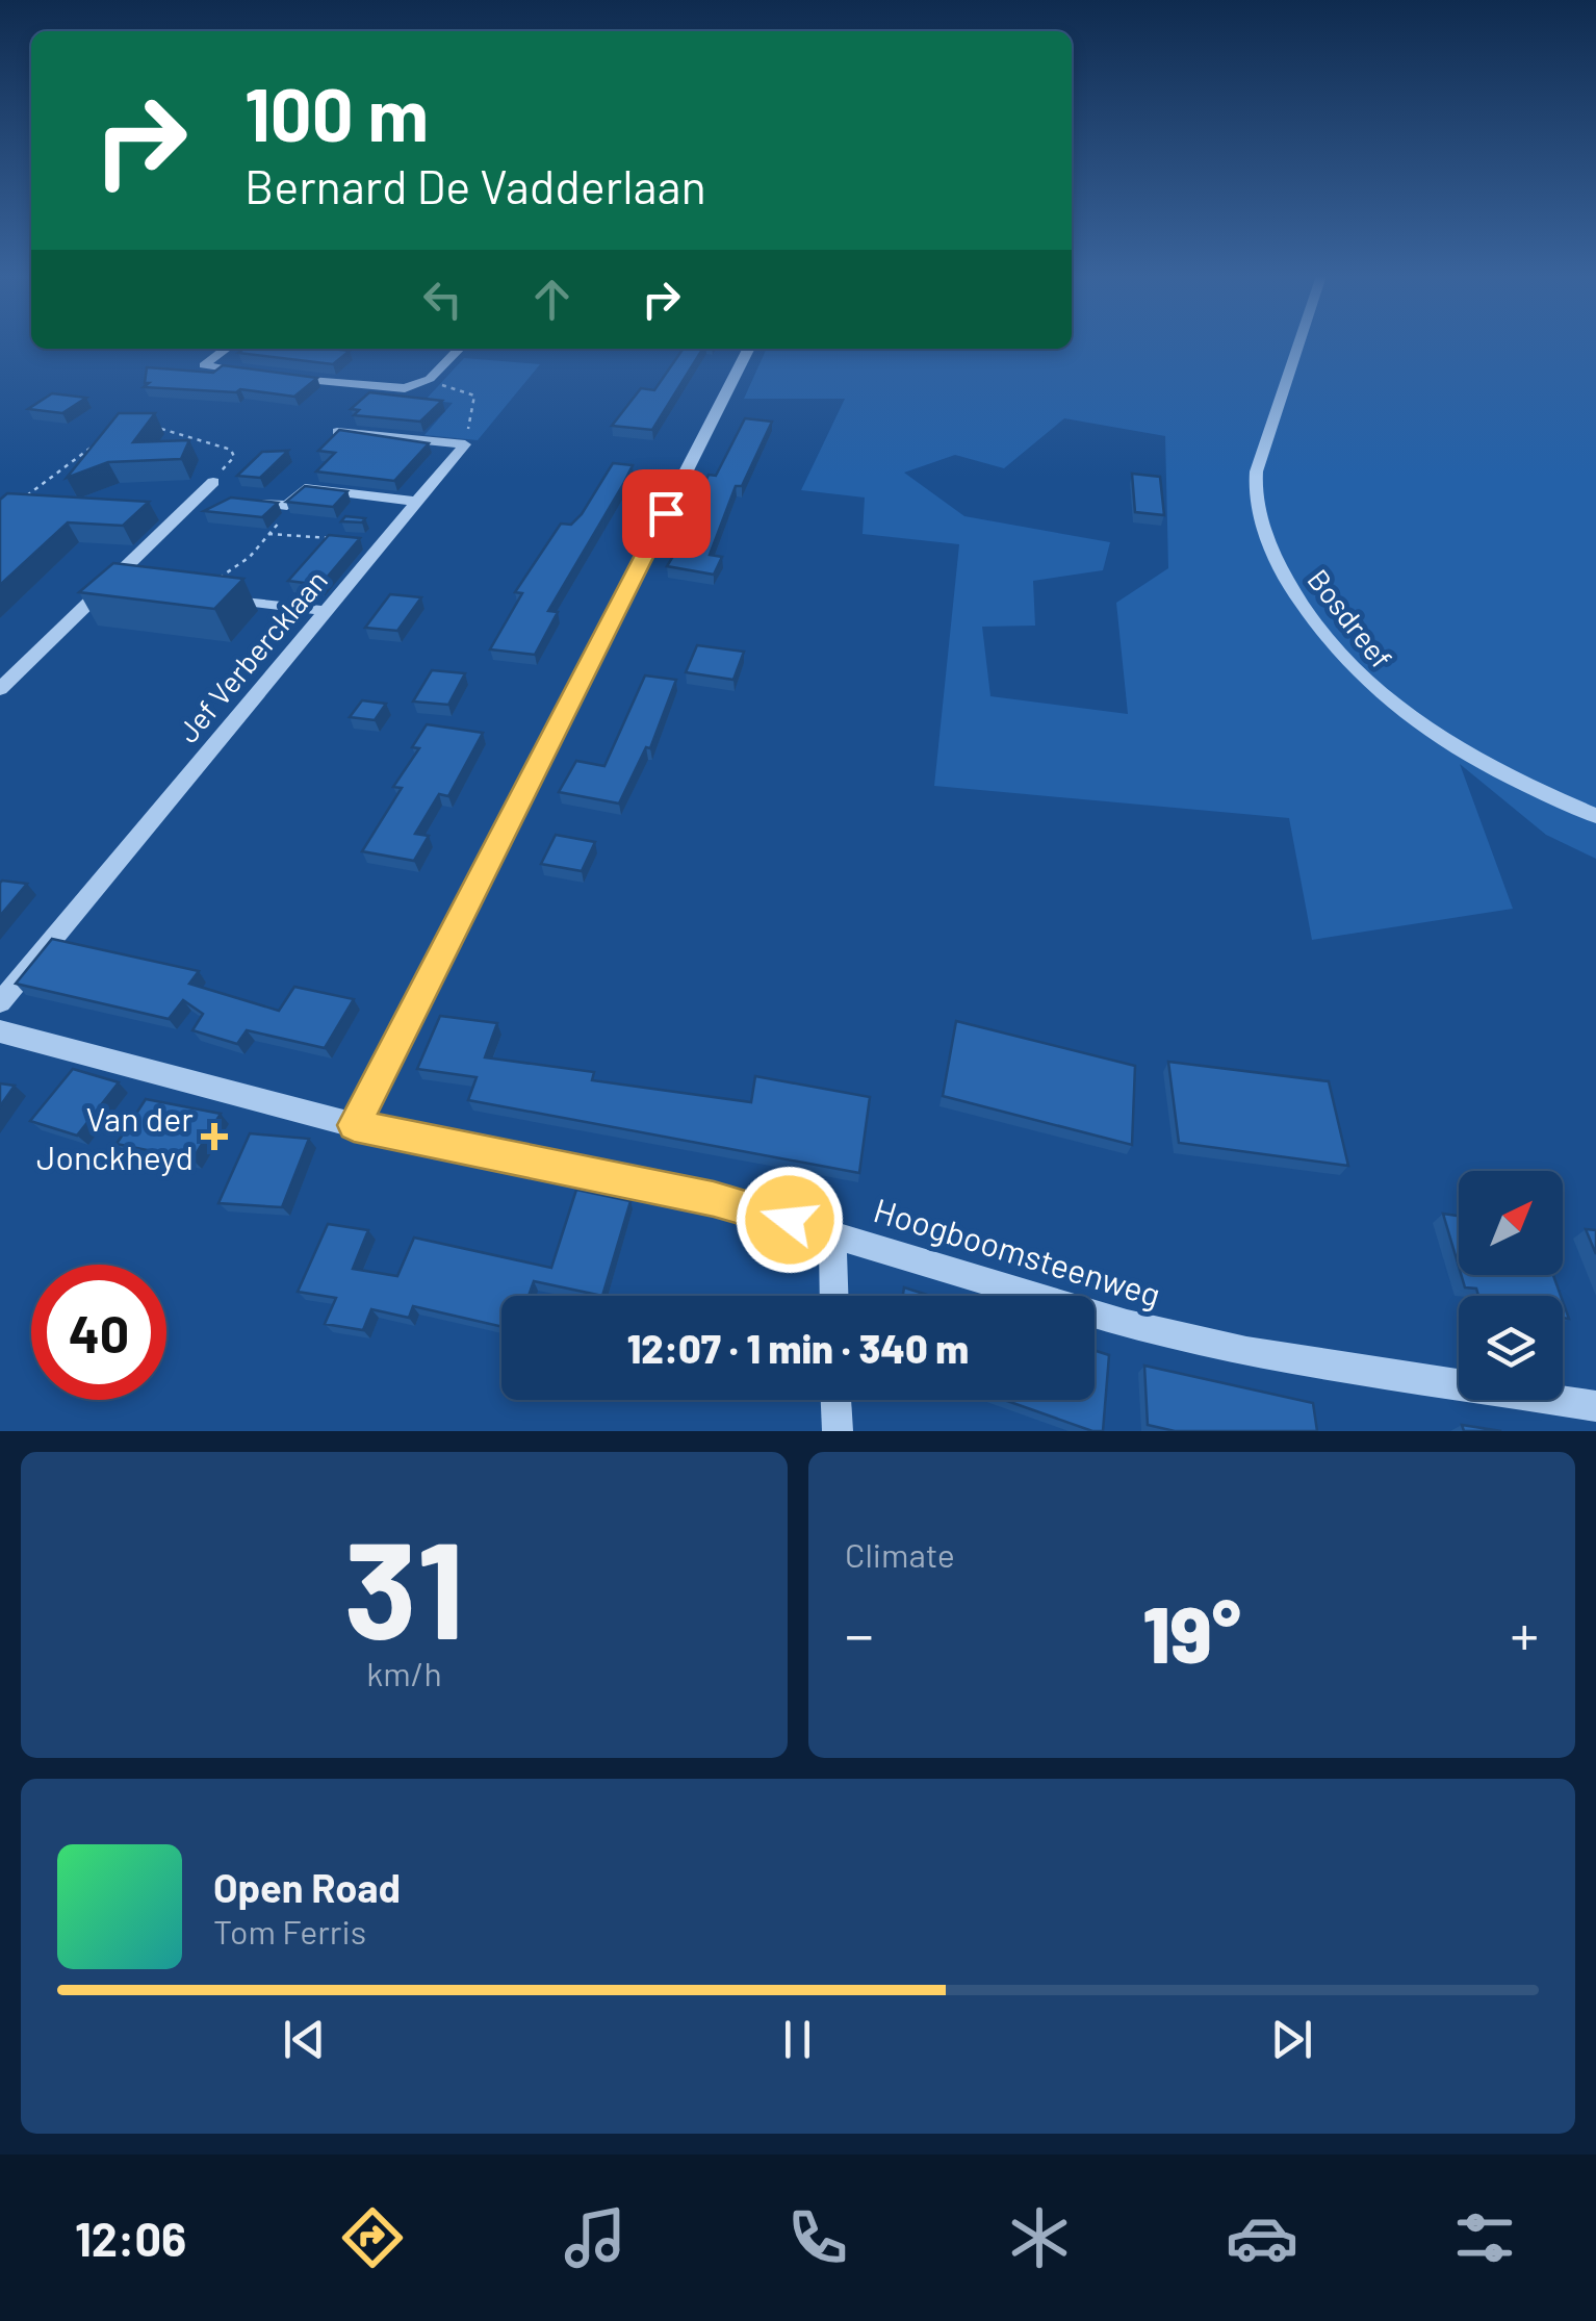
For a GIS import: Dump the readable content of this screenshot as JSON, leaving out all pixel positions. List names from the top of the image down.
{
  "streets": {
    "street": ["Bosdreef", "Jef Verbercklaan", "Hoogboomsteenweg"]
  },
  "places": {
    "health": ["Van der Jonckheyd"]
  },
  "north": "top right",
  "page": {
    "turn": ["100 m", "Bernard De Vadderlaan"],
    "limit": "40",
    "trip": "12:07 · 1 min · 340 m",
    "tile": [
      ["31", "km/h"],
      "Climate"
    ],
    "heat": ["−", "19°", "+"],
    "song": ["Open Road", "Tom Ferris"],
    "tabs": "12:06"
  }
}
